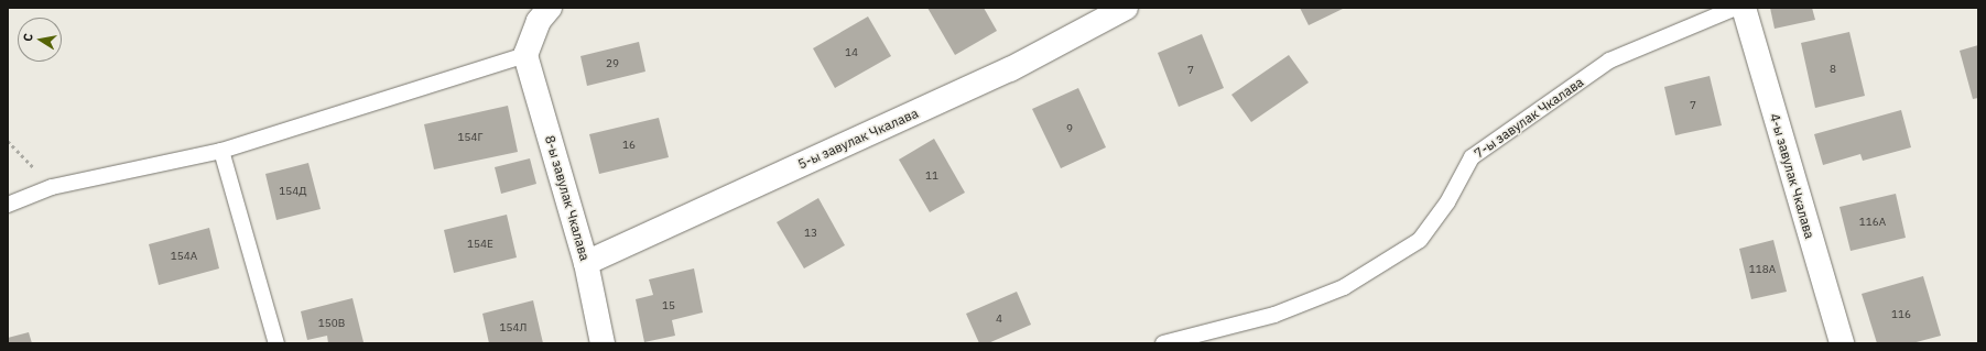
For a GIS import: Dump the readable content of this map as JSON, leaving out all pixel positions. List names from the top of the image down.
{
  "streets": {
    "street": ["5-ы завулак Чкалава", "4-ы завулак Чкалава", "8-ы завулак Чкалава"],
    "lane": ["7-ы завулак Чкалава"]
  },
  "crossings": [
    ["5-ы завулак Чкалава", "8-ы завулак Чкалава"]
  ],
  "house_numbers": [
    "14",
    "29",
    "8",
    "7",
    "7",
    "9",
    "154Г",
    "16",
    "11",
    "154Д",
    "116А",
    "13",
    "154Е",
    "154А",
    "118А",
    "15",
    "116",
    "4",
    "150В",
    "154Л"
  ],
  "north": "left"
}
